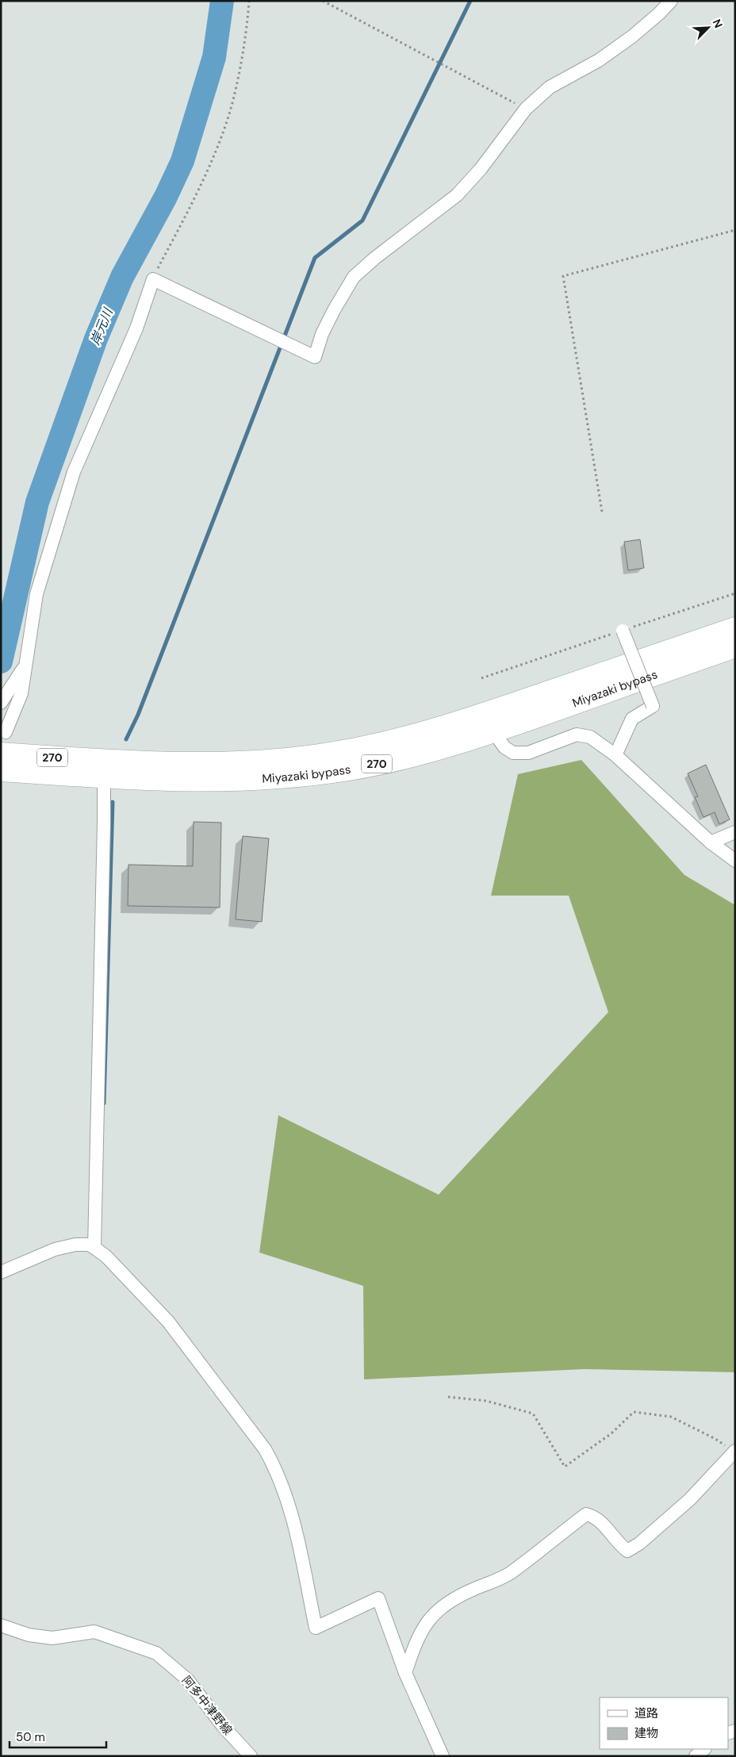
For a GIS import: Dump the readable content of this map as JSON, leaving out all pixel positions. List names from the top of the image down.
{
  "streets": {
    "highway": ["Miyazaki bypass", "270"],
    "street": ["阿多中津野線"]
  },
  "water": ["岸元川"],
  "legend": ["道路", "建物"],
  "scale_bar": "50 m",
  "north": "top right"
}
